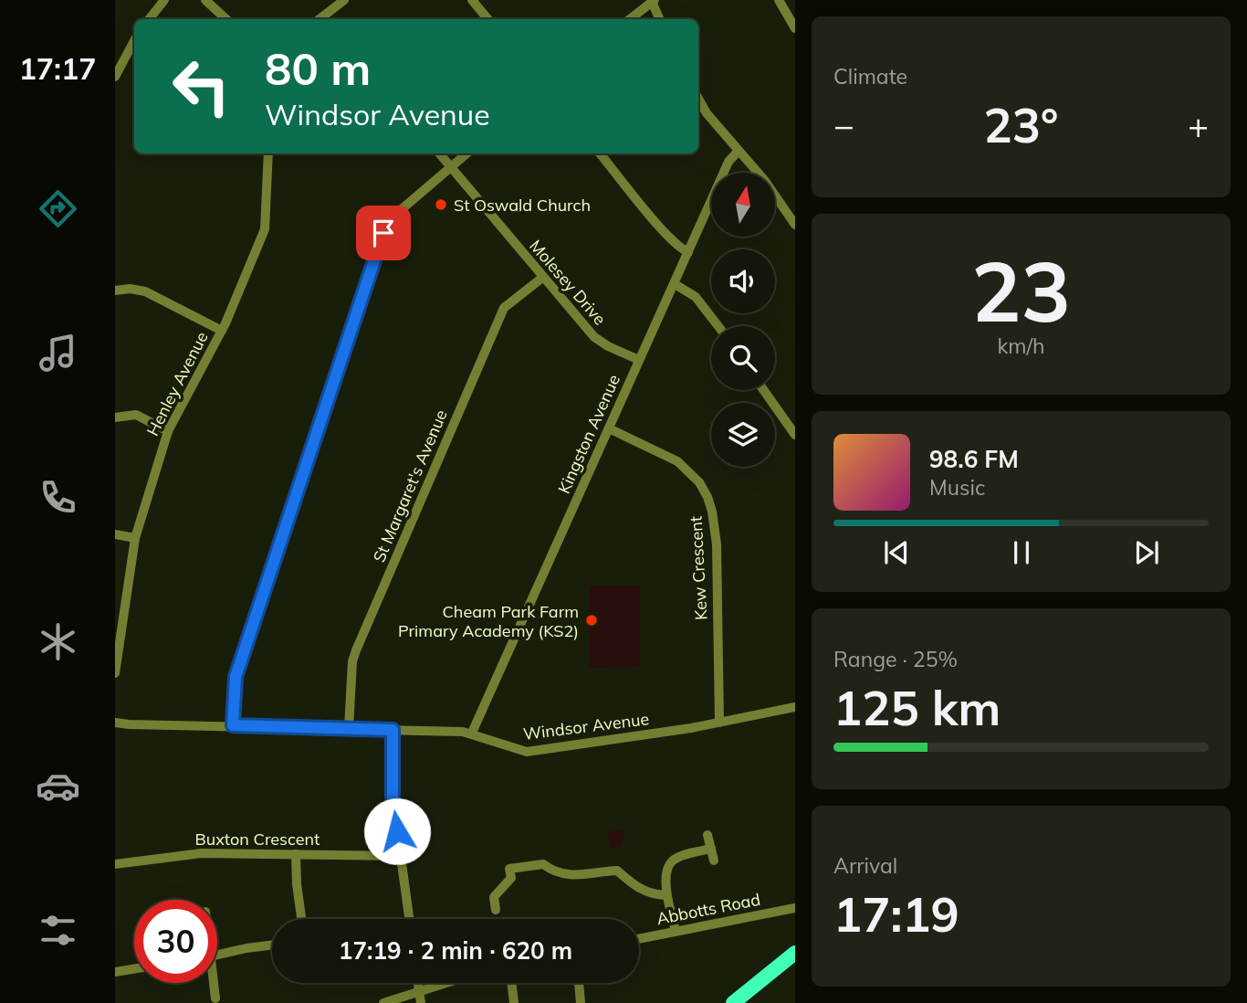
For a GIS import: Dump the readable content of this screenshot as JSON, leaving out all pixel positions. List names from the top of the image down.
{
  "streets": {
    "street": [
      "Molesey Drive",
      "Henley Avenue",
      "Kingston Avenue",
      "St Margaret's Avenue",
      "Kew Crescent",
      "Windsor Avenue",
      "Buxton Crescent",
      "Abbotts Road"
    ]
  },
  "crossings": [
    ["Molesey Drive", "Kingston Avenue"],
    ["Molesey Drive", "St Margaret's Avenue"],
    ["Kingston Avenue", "Kew Crescent"],
    ["Kingston Avenue", "Windsor Avenue"],
    ["St Margaret's Avenue", "Windsor Avenue"],
    ["Kew Crescent", "Windsor Avenue"]
  ],
  "places": ["St Oswald Church", "Cheam Park Farm Primary Academy (KS2)"],
  "north": "top",
  "page": {
    "tabs": "17:17",
    "tile": [
      "Climate",
      ["23", "km/h"],
      ["Range · 25%", "125 km"],
      ["Arrival", "17:19"]
    ],
    "turn": ["80 m", "Windsor Avenue"],
    "heat": ["−", "23°", "+"],
    "song": ["98.6 FM", "Music"],
    "limit": "30",
    "trip": "17:19 · 2 min · 620 m"
  }
}
